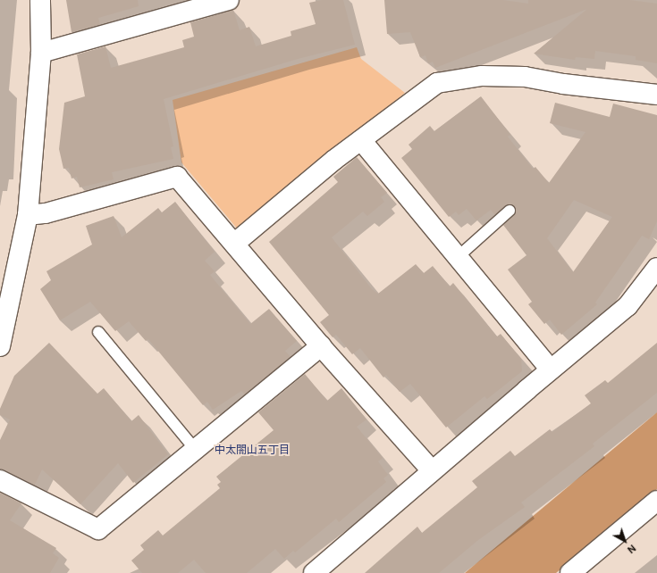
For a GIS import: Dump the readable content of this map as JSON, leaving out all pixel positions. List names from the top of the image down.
{
  "districts": ["中太閤山五丁目"],
  "north": "bottom right"
}
